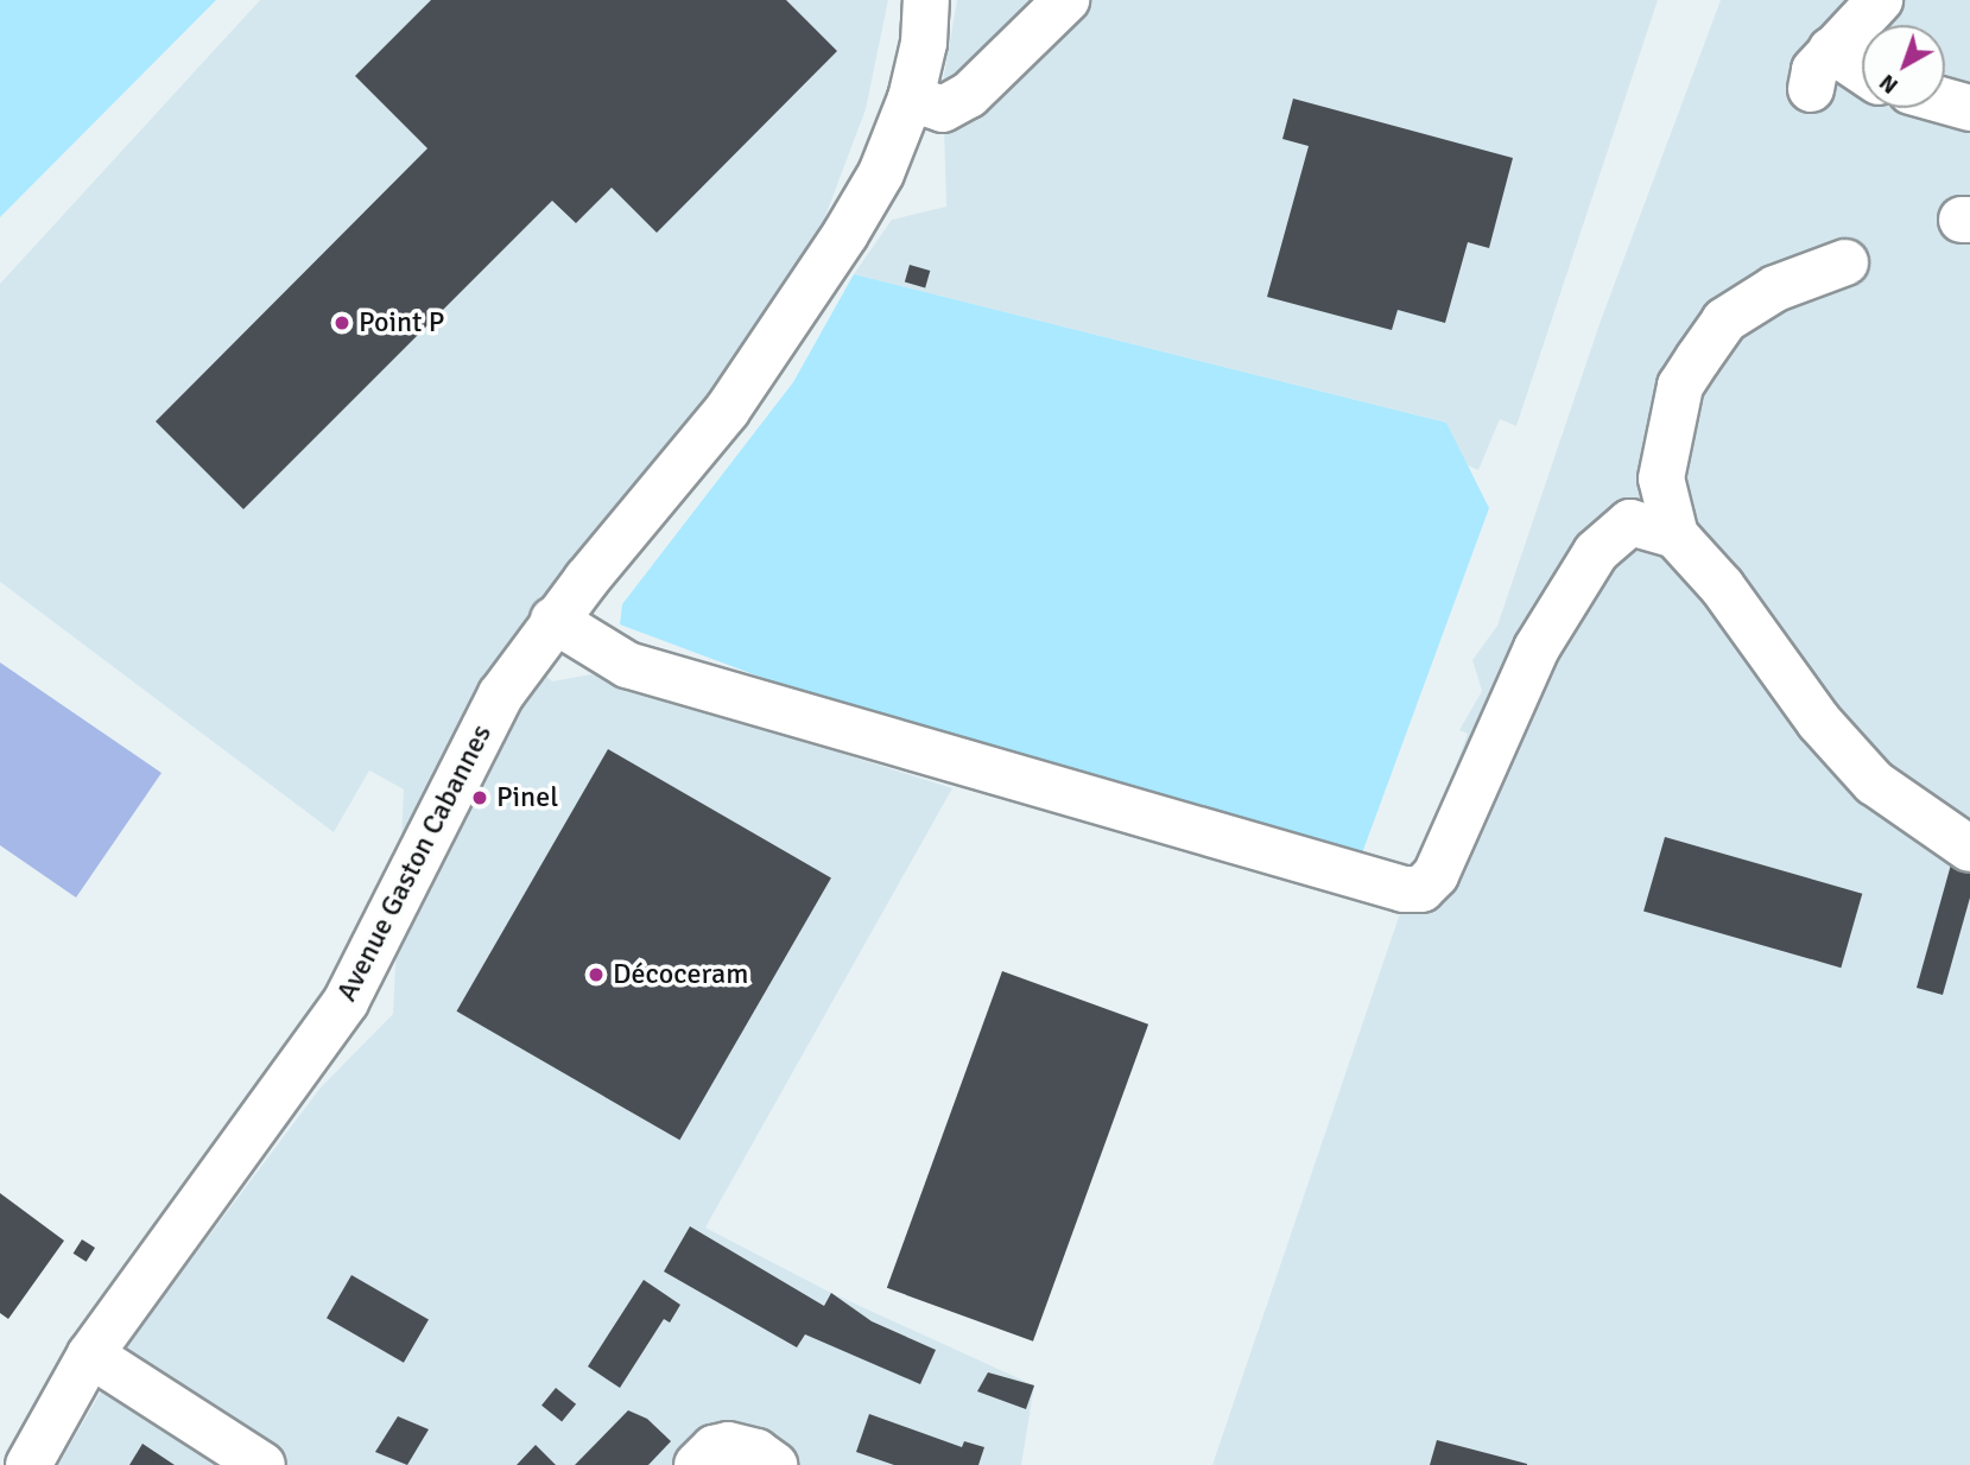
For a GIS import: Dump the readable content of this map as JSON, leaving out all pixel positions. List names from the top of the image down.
{
  "streets": {
    "main road": ["Avenue Gaston Cabannes"]
  },
  "places": ["Point P", "Pinel", "Décoceram"],
  "north": "bottom left"
}
